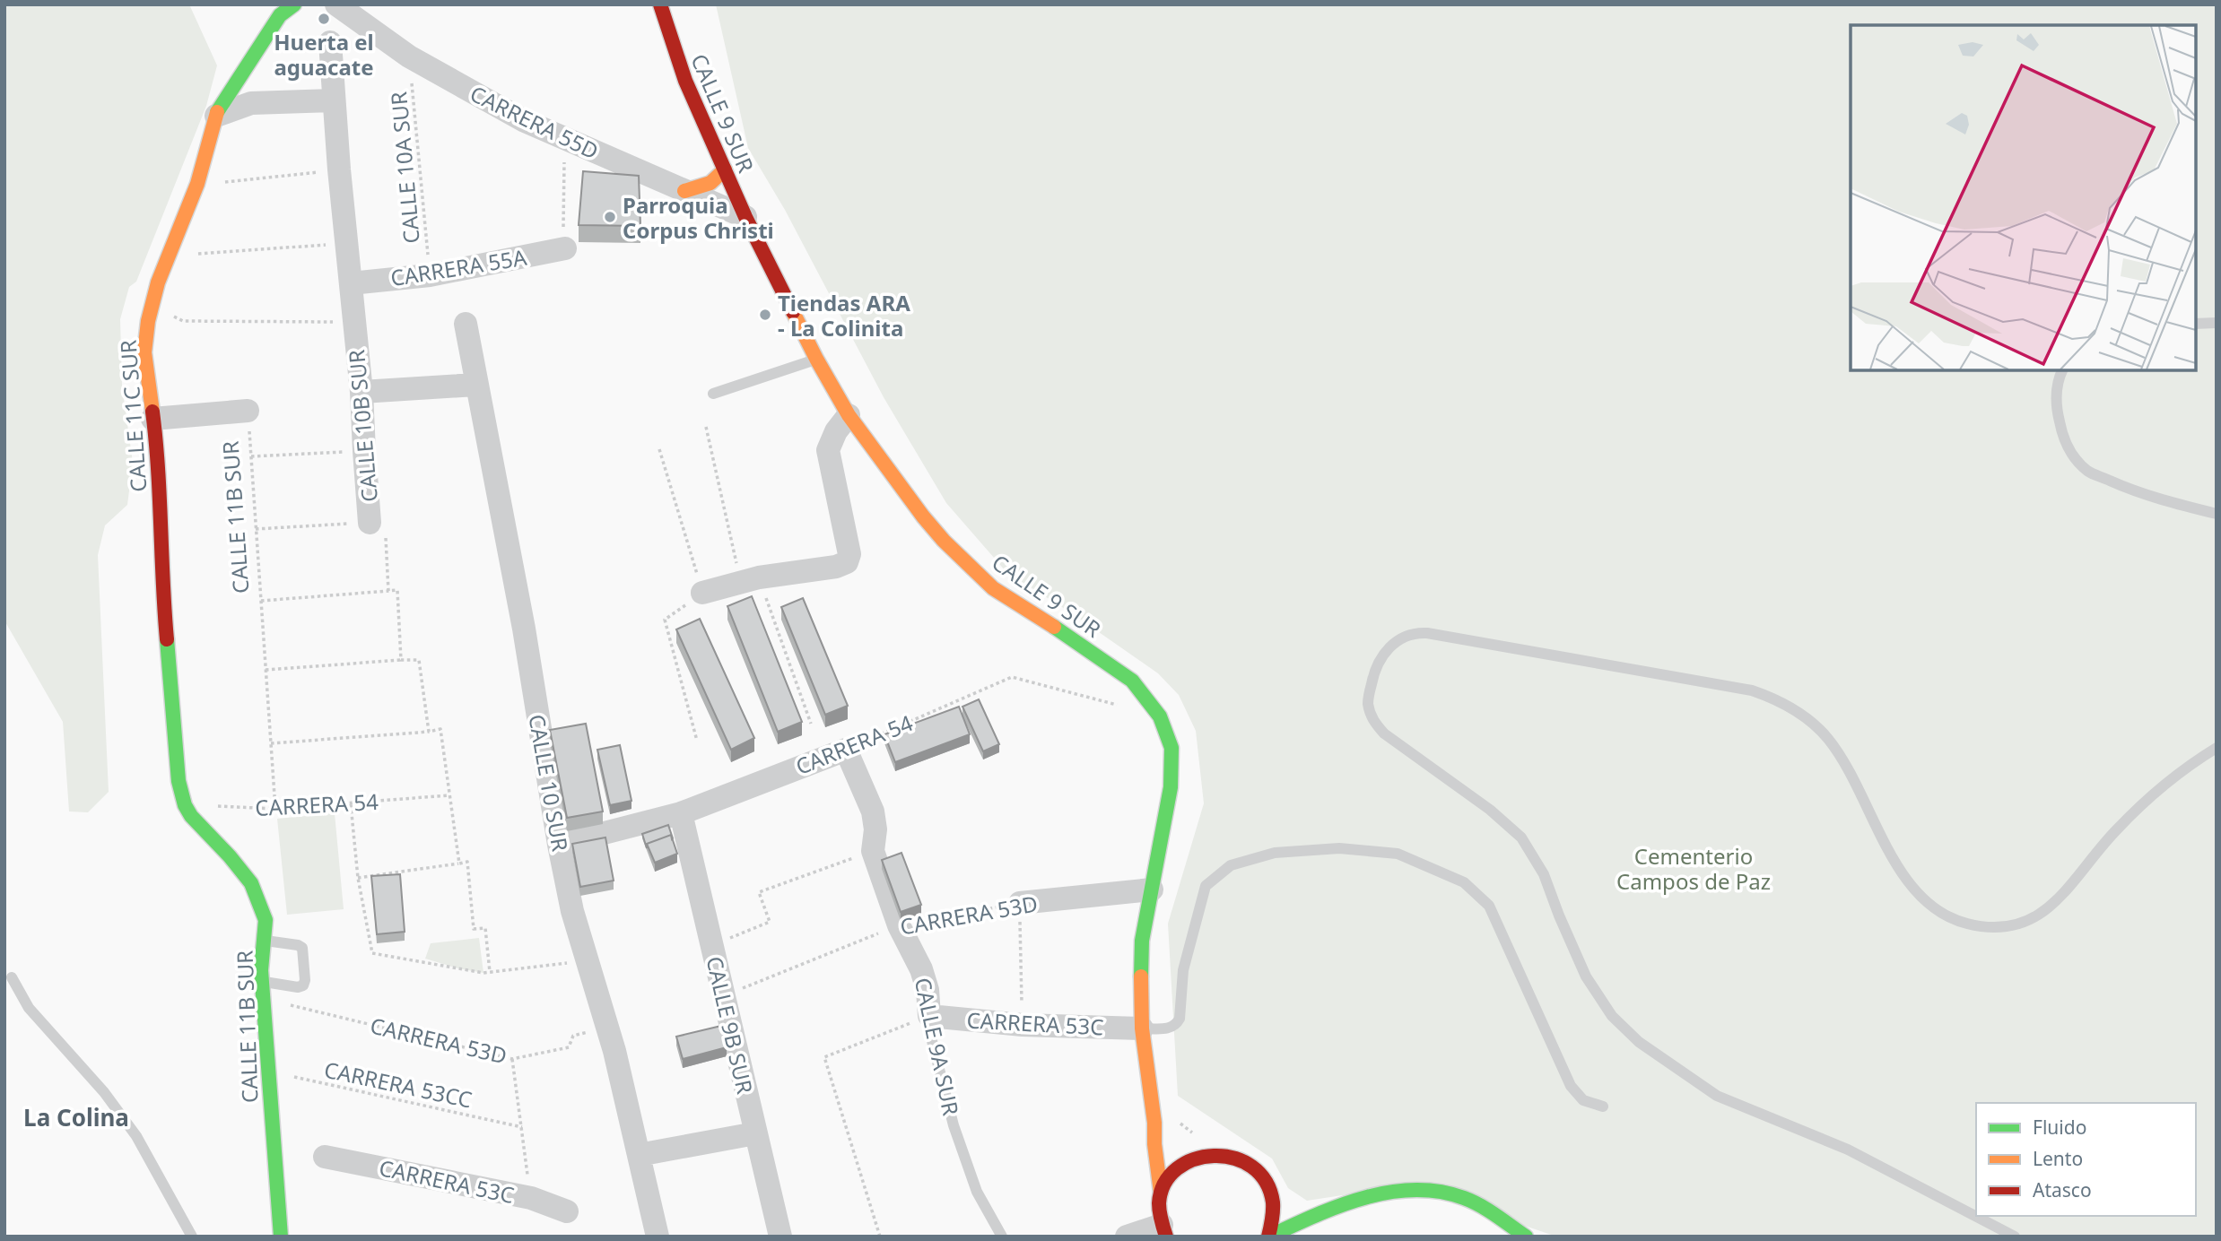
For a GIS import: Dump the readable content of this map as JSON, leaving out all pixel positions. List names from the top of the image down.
{
  "streets": {
    "main road": ["CALLE 9 SUR", "CALLE 11C SUR", "CALLE 11B SUR"],
    "street": [
      "CARRERA 55D",
      "CARRERA 55A",
      "CALLE 10B SUR",
      "CARRERA 54",
      "CALLE 10 SUR",
      "CARRERA 53D",
      "CARRERA 53C",
      "CALLE 9B SUR",
      "CALLE 9A SUR"
    ],
    "path": ["CALLE 10A SUR", "CARRERA 53CC"]
  },
  "crossings": [
    ["CALLE 9 SUR", "CARRERA 55D"],
    ["CALLE 9 SUR", "CARRERA 53D"],
    ["CALLE 9 SUR", "CARRERA 53C"],
    ["CARRERA 55D", "CALLE 10A SUR"],
    ["CALLE 10A SUR", "CARRERA 55A"],
    ["CARRERA 55A", "CALLE 10B SUR"],
    ["CALLE 11C SUR", "CALLE 11B SUR"],
    ["CALLE 11C SUR", "CARRERA 54"],
    ["CALLE 11B SUR", "CARRERA 54"],
    ["CALLE 11B SUR", "CARRERA 53D"],
    ["CALLE 11B SUR", "CARRERA 53CC"],
    ["CARRERA 54", "CALLE 10 SUR"],
    ["CARRERA 54", "CALLE 9B SUR"],
    ["CARRERA 54", "CALLE 9A SUR"],
    ["CALLE 10 SUR", "CARRERA 53D"],
    ["CARRERA 53D", "CALLE 9B SUR"],
    ["CARRERA 53D", "CALLE 9A SUR"],
    ["CARRERA 53C", "CALLE 9A SUR"]
  ],
  "districts": ["La Colina"],
  "parks": ["Cementerio Campos de Paz"],
  "places": ["Huerta el aguacate", "Parroquia Corpus Christi", "Tiendas ARA - La Colinita"],
  "legend": ["Fluido", "Lento", "Atasco"]
}
